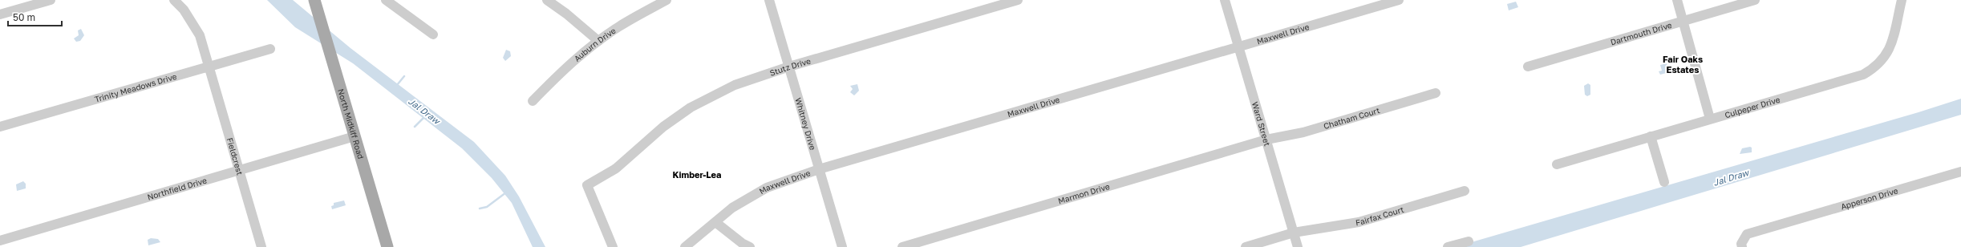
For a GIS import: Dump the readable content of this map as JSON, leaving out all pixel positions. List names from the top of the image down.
{
  "streets": {
    "main road": ["North Midkiff Road"],
    "street": [
      "Maxwell Drive",
      "Dartmouth Drive",
      "Auburn Drive",
      "Stutz Drive",
      "Trinity Meadows Drive",
      "Culpeper Drive",
      "Chatham Court",
      "Whitney Drive",
      "Ward Street",
      "Fieldcrest",
      "Northfield Drive",
      "Marmon Drive",
      "Apperson Drive",
      "Fairfax Court"
    ]
  },
  "crossings": [
    ["Maxwell Drive", "Whitney Drive"],
    ["Maxwell Drive", "Ward Street"],
    ["Stutz Drive", "Whitney Drive"],
    ["Trinity Meadows Drive", "Fieldcrest"],
    ["Chatham Court", "Ward Street"],
    ["Chatham Court", "Marmon Drive"],
    ["North Midkiff Road", "Northfield Drive"],
    ["Ward Street", "Marmon Drive"],
    ["Ward Street", "Fairfax Court"],
    ["Fieldcrest", "Northfield Drive"]
  ],
  "districts": ["Fair Oaks Estates", "Kimber-Lea"],
  "water": ["Jal Draw"],
  "scale_bar": "50 m"
}
